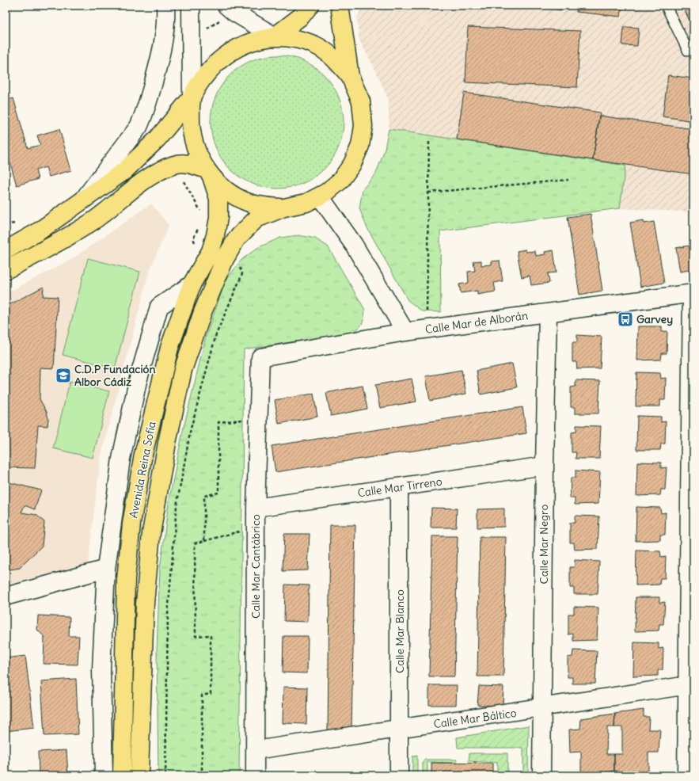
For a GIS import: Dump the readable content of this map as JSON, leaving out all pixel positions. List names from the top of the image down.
{
  "streets": {
    "main road": ["Avenida Reina Sofía"],
    "street": [
      "Calle Mar de Alborán",
      "Calle Mar Tirreno",
      "Calle Mar Negro",
      "Calle Mar Cantábrico",
      "Calle Mar Blanco",
      "Calle Mar Báltico"
    ]
  },
  "crossings": [
    ["Calle Mar de Alborán", "Calle Mar Negro"],
    ["Calle Mar de Alborán", "Calle Mar Cantábrico"],
    ["Calle Mar Tirreno", "Calle Mar Negro"],
    ["Calle Mar Tirreno", "Calle Mar Cantábrico"],
    ["Calle Mar Tirreno", "Calle Mar Blanco"],
    ["Calle Mar Negro", "Calle Mar Báltico"],
    ["Calle Mar Cantábrico", "Calle Mar Báltico"],
    ["Calle Mar Blanco", "Calle Mar Báltico"]
  ],
  "places": {
    "bus stop": ["Garvey"],
    "school or university": ["C.D.P Fundación Albor Cádiz"]
  }
}
